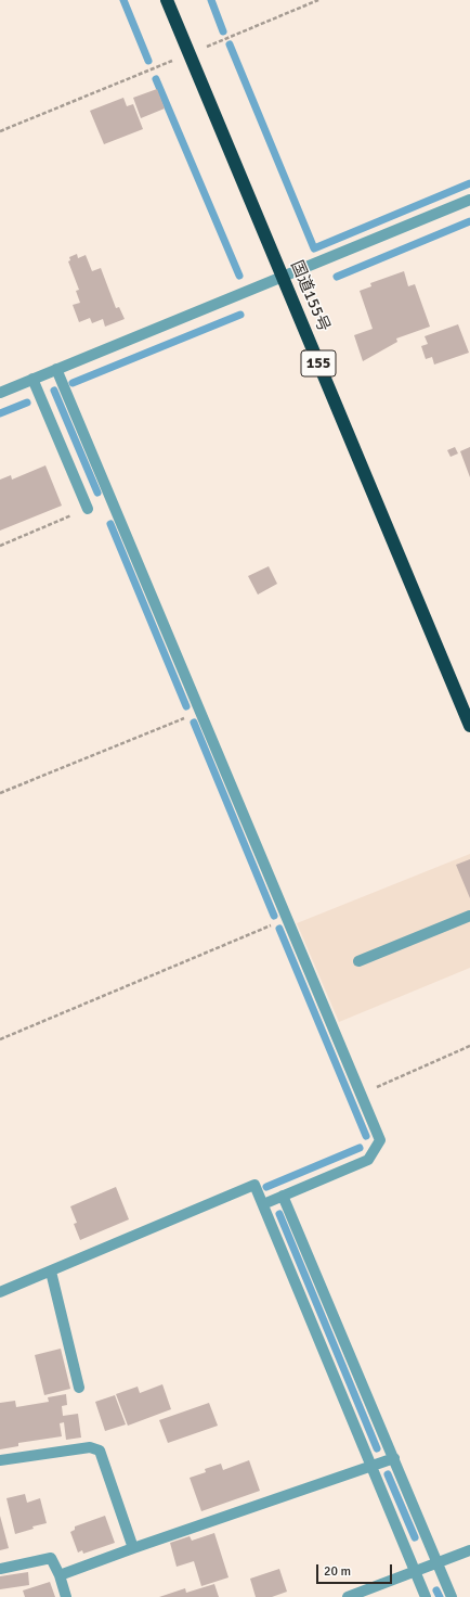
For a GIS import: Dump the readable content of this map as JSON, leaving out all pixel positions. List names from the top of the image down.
{
  "streets": {
    "highway": ["国道155号", "155"]
  },
  "scale_bar": "20 m"
}
